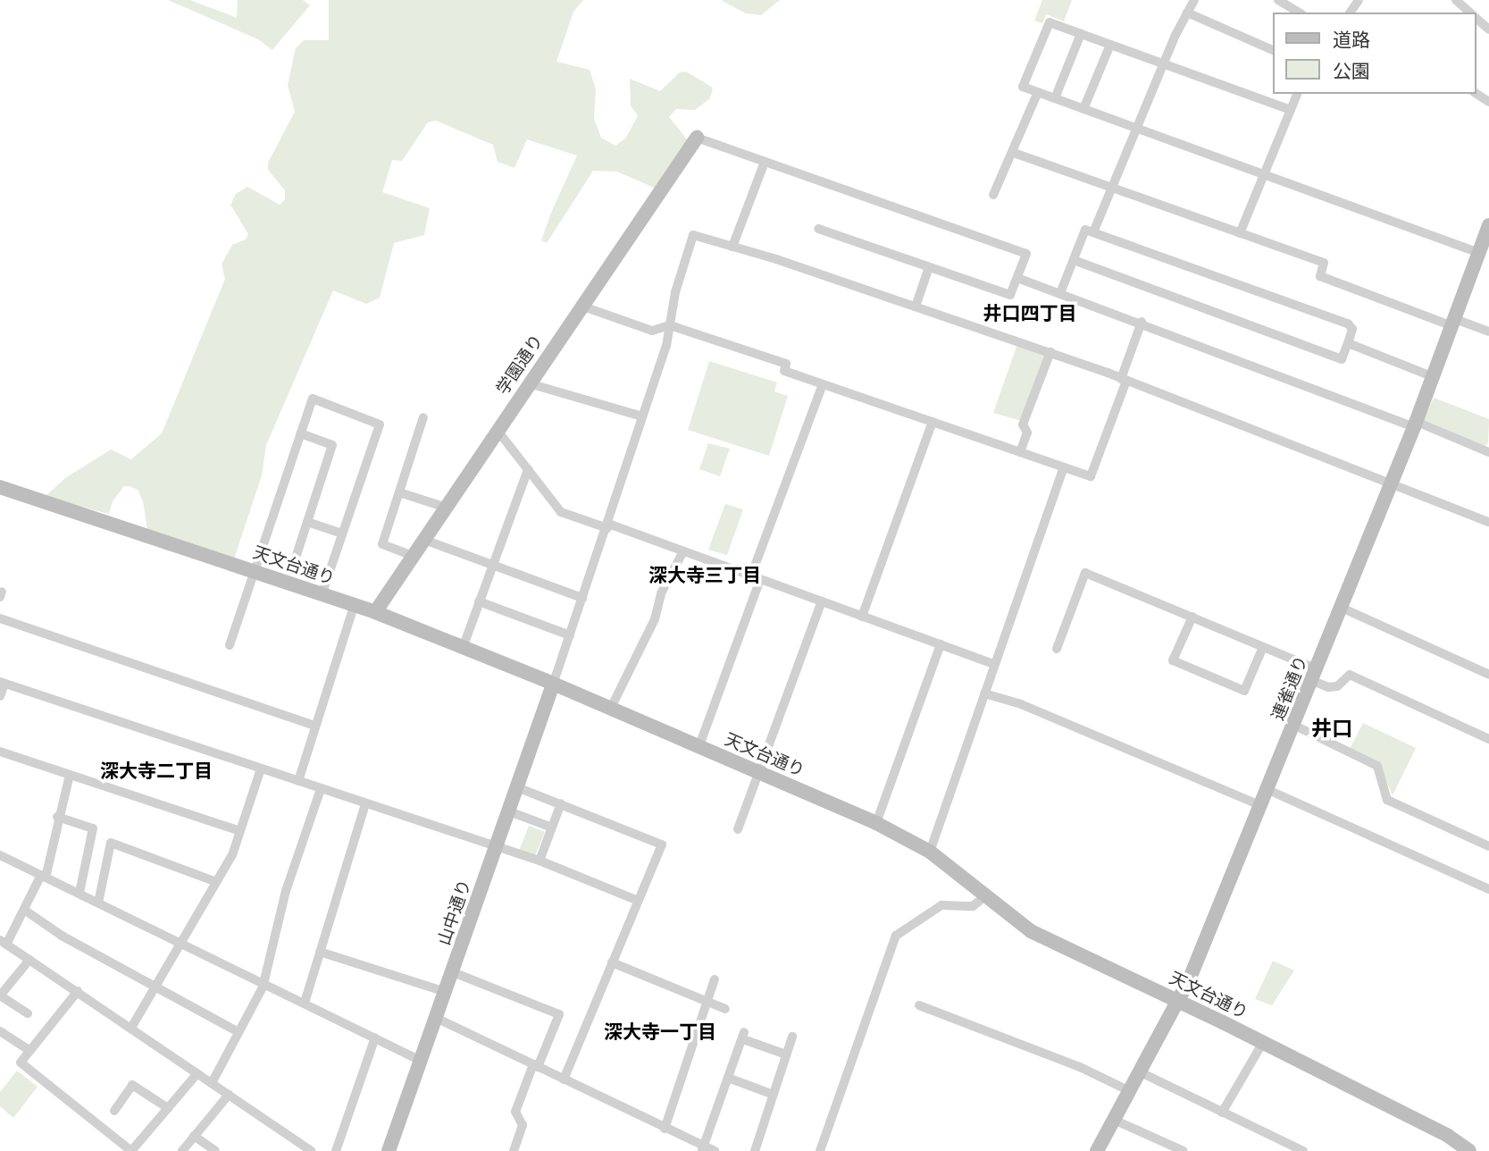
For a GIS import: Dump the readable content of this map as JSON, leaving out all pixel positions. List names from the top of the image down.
{
  "streets": {
    "main road": [
      "学園通り",
      "天文台通り",
      "連雀通り",
      "山中通り"
    ]
  },
  "crossings": [
    ["学園通り", "天文台通り"],
    ["天文台通り", "連雀通り"],
    ["天文台通り", "山中通り"]
  ],
  "districts": [
    "井口四丁目",
    "深大寺三丁目",
    "井口",
    "深大寺二丁目",
    "深大寺一丁目"
  ],
  "legend": ["道路", "公園"]
}
